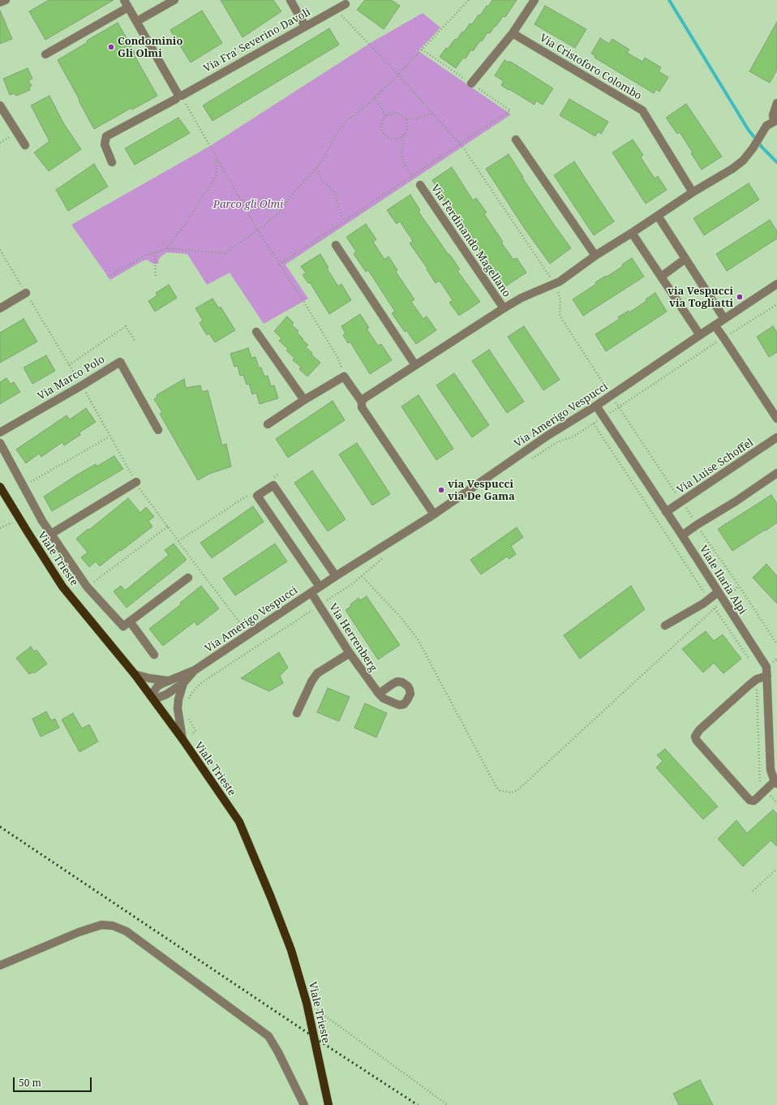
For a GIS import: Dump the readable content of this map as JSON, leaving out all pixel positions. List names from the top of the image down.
{
  "streets": {
    "main road": ["Viale Trieste"],
    "street": [
      "Via Fra' Severino Davoli",
      "Via Cristoforo Colombo",
      "Via Ferdinando Magellano",
      "Via Marco Polo",
      "Via Amerigo Vespucci",
      "Via Luise Schoffel",
      "Viale Ilaria Alpi",
      "Via Herrenberg"
    ]
  },
  "crossings": [
    ["Via Amerigo Vespucci", "Viale Trieste"],
    ["Via Amerigo Vespucci", "Viale Ilaria Alpi"],
    ["Via Amerigo Vespucci", "Via Herrenberg"],
    ["Via Luise Schoffel", "Viale Ilaria Alpi"]
  ],
  "parks": ["Parco gli Olmi"],
  "places": ["Condominio Gli Olmi", "via Vespucci via Togliatti", "via Vespucci via De Gama"],
  "scale_bar": "50 m"
}
